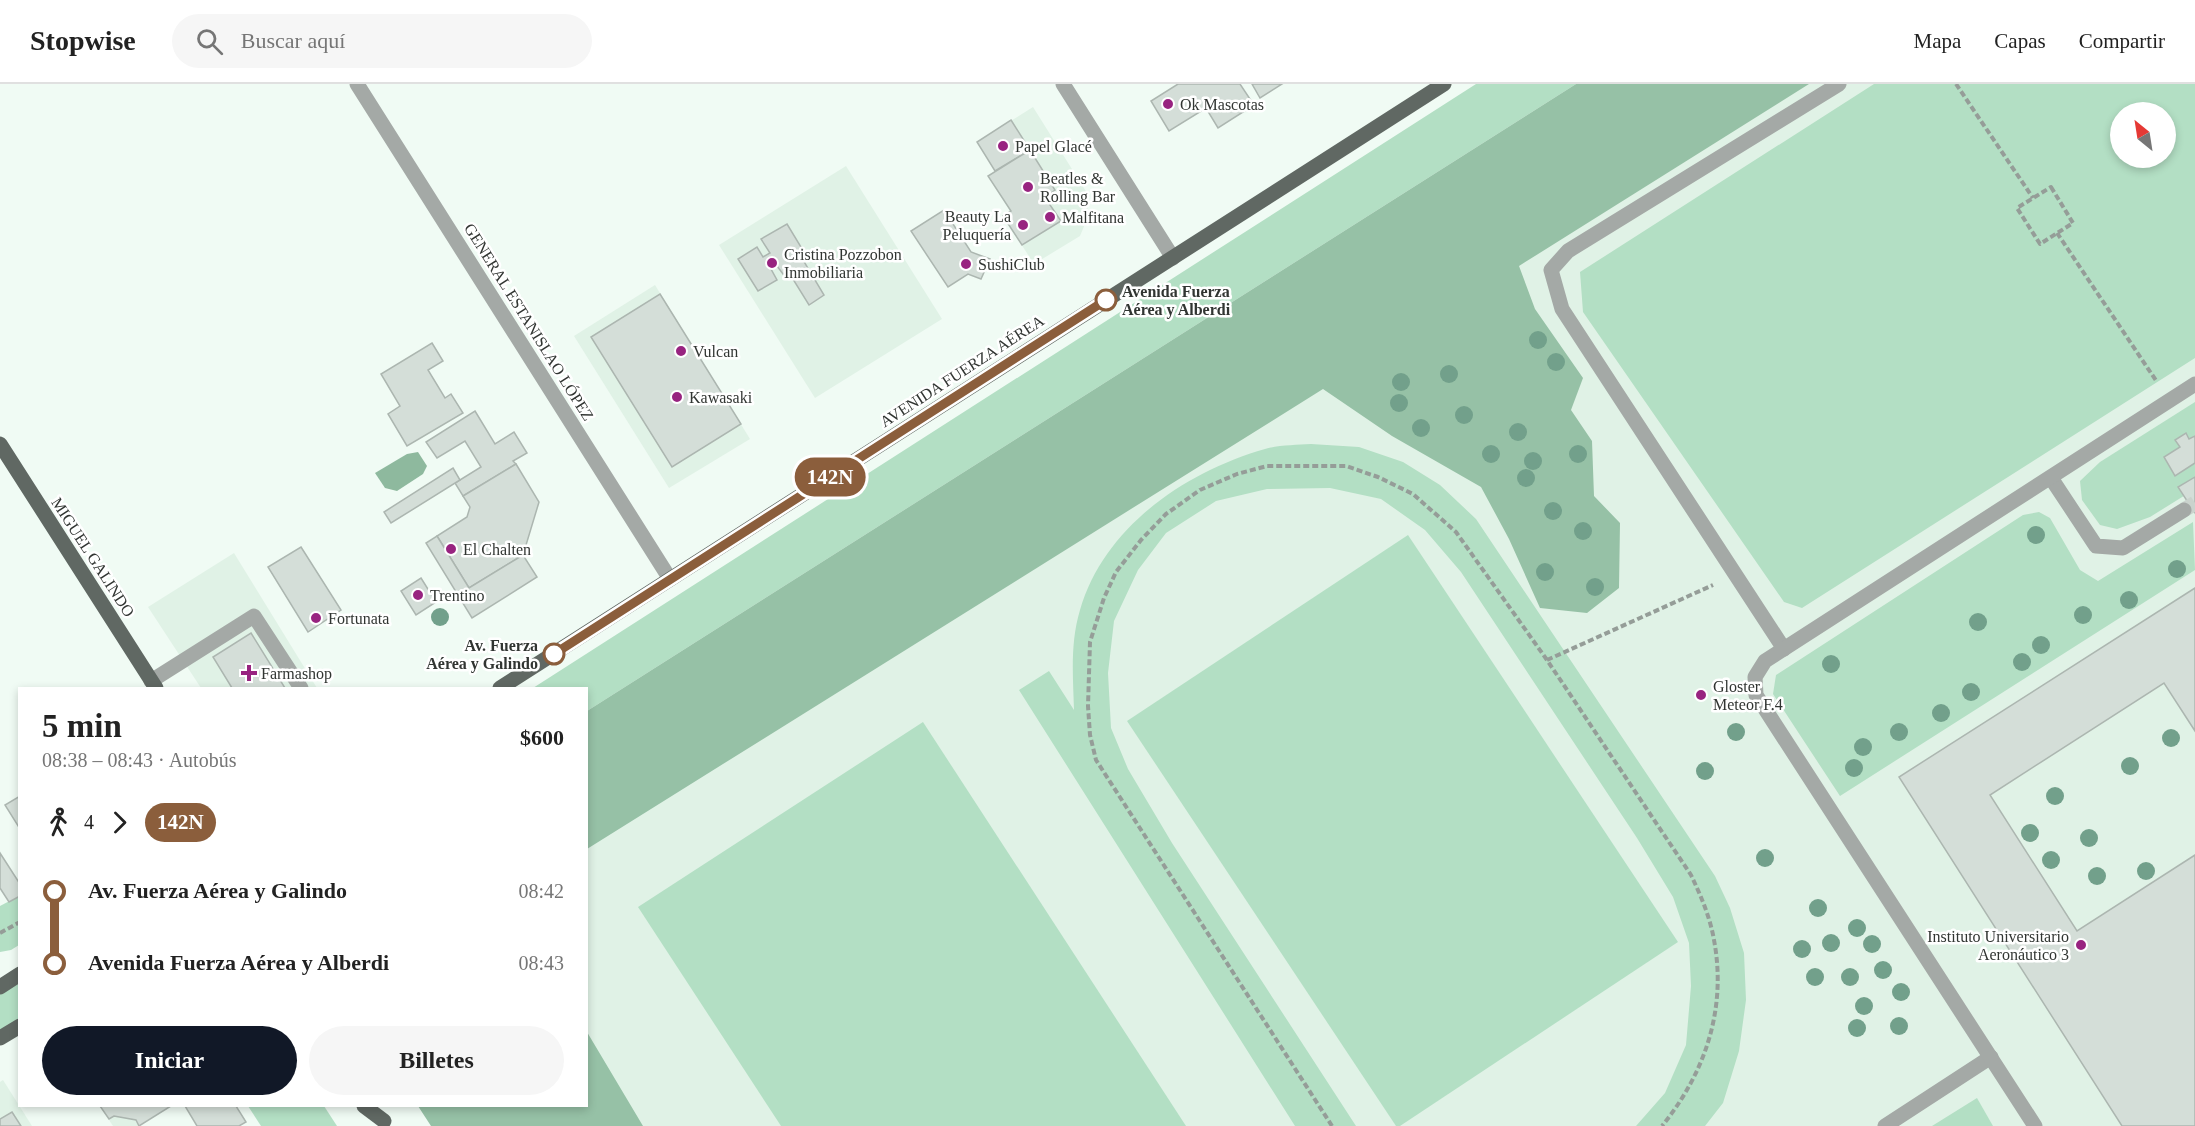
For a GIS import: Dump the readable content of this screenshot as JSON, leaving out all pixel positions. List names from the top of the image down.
{
  "streets": {
    "main road": ["AVENIDA FUERZA AÉREA", "MIGUEL GALINDO"],
    "street": ["GENERAL ESTANISLAO LÓPEZ"]
  },
  "crossings": [
    ["GENERAL ESTANISLAO LÓPEZ", "AVENIDA FUERZA AÉREA"]
  ],
  "places": {
    "other": [
      "Ok Mascotas",
      "Papel Glacé",
      "Beatles & Rolling Bar",
      "Malfitana",
      "Beauty La Peluquería",
      "Cristina Pozzobon Inmobiliaria",
      "SushiClub",
      "Avenida Fuerza Aérea y Alberdi",
      "Vulcan",
      "Kawasaki",
      "El Chalten",
      "Trentino",
      "Fortunata",
      "Av. Fuerza Aérea y Galindo",
      "Gloster Meteor F.4",
      "Instituto Universitario Aeronáutico 3"
    ],
    "health": ["Farmashop"]
  },
  "lines": ["bus line 142N"],
  "north": "top left",
  "page": {
    "header": "Stopwise",
    "search": "Buscar aquí",
    "nav": ["Mapa", "Capas", "Compartir"],
    "on_map": "142N",
    "heading": ["5 min", "08:38 – 08:43 · Autobús", "$600"],
    "legs": ["4", "142N"],
    "list": [
      {
        "name": "Av. Fuerza Aérea y Galindo",
        "value": "08:42"
      },
      {
        "name": "Avenida Fuerza Aérea y Alberdi",
        "value": "08:43"
      }
    ],
    "buttons": ["Iniciar", "Billetes"]
  }
}
